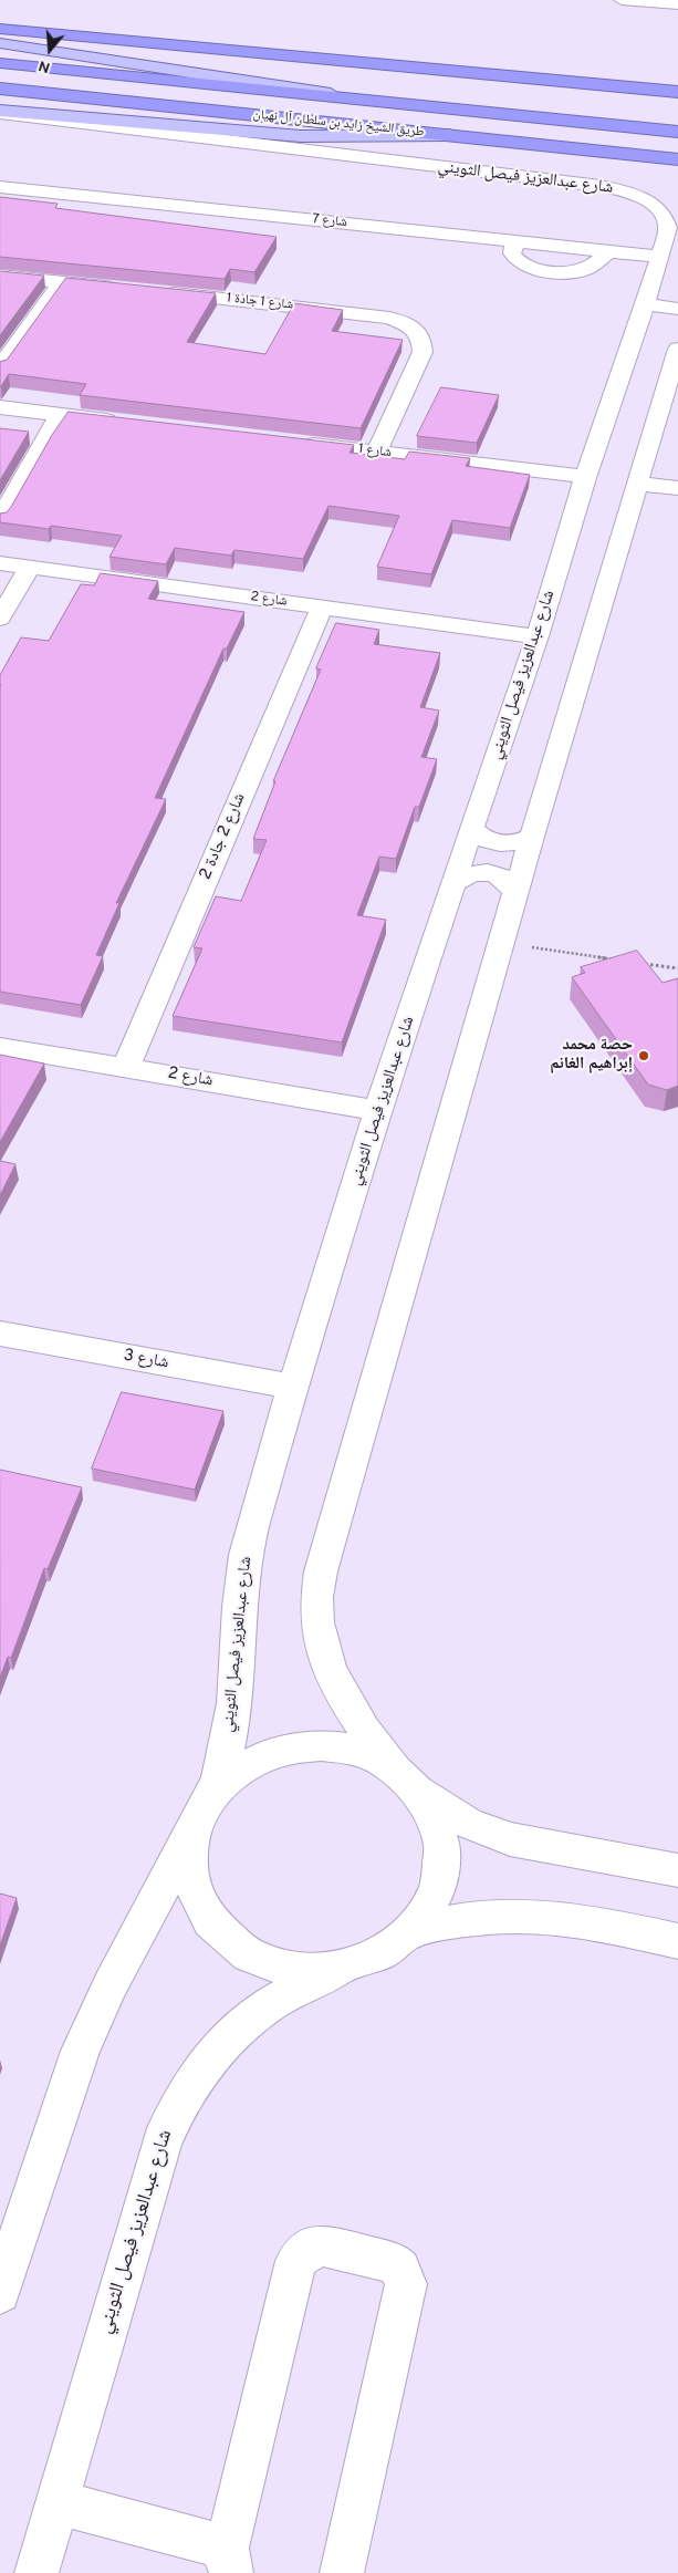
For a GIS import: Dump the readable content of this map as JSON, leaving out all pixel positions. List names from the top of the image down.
{
  "streets": {
    "highway": ["طريق الشيخ زايد بن سلطان آل نهيان"],
    "street": [
      "شارع عبدالعزيز فيصل الثويني",
      "شارع 7",
      "شارع 1 جادة 1",
      "شارع 1",
      "شارع 2",
      "شارع 2 جادة 2",
      "شارع 3"
    ]
  },
  "crossings": [
    ["شارع عبدالعزيز فيصل الثويني", "شارع 7"],
    ["شارع عبدالعزيز فيصل الثويني", "شارع 1"],
    ["شارع عبدالعزيز فيصل الثويني", "شارع 2"],
    ["شارع عبدالعزيز فيصل الثويني", "شارع 3"],
    ["شارع 1 جادة 1", "شارع 1"],
    ["شارع 2", "شارع 2 جادة 2"]
  ],
  "places": ["حصة محمد إبراهيم الغانم"],
  "north": "bottom"
}
